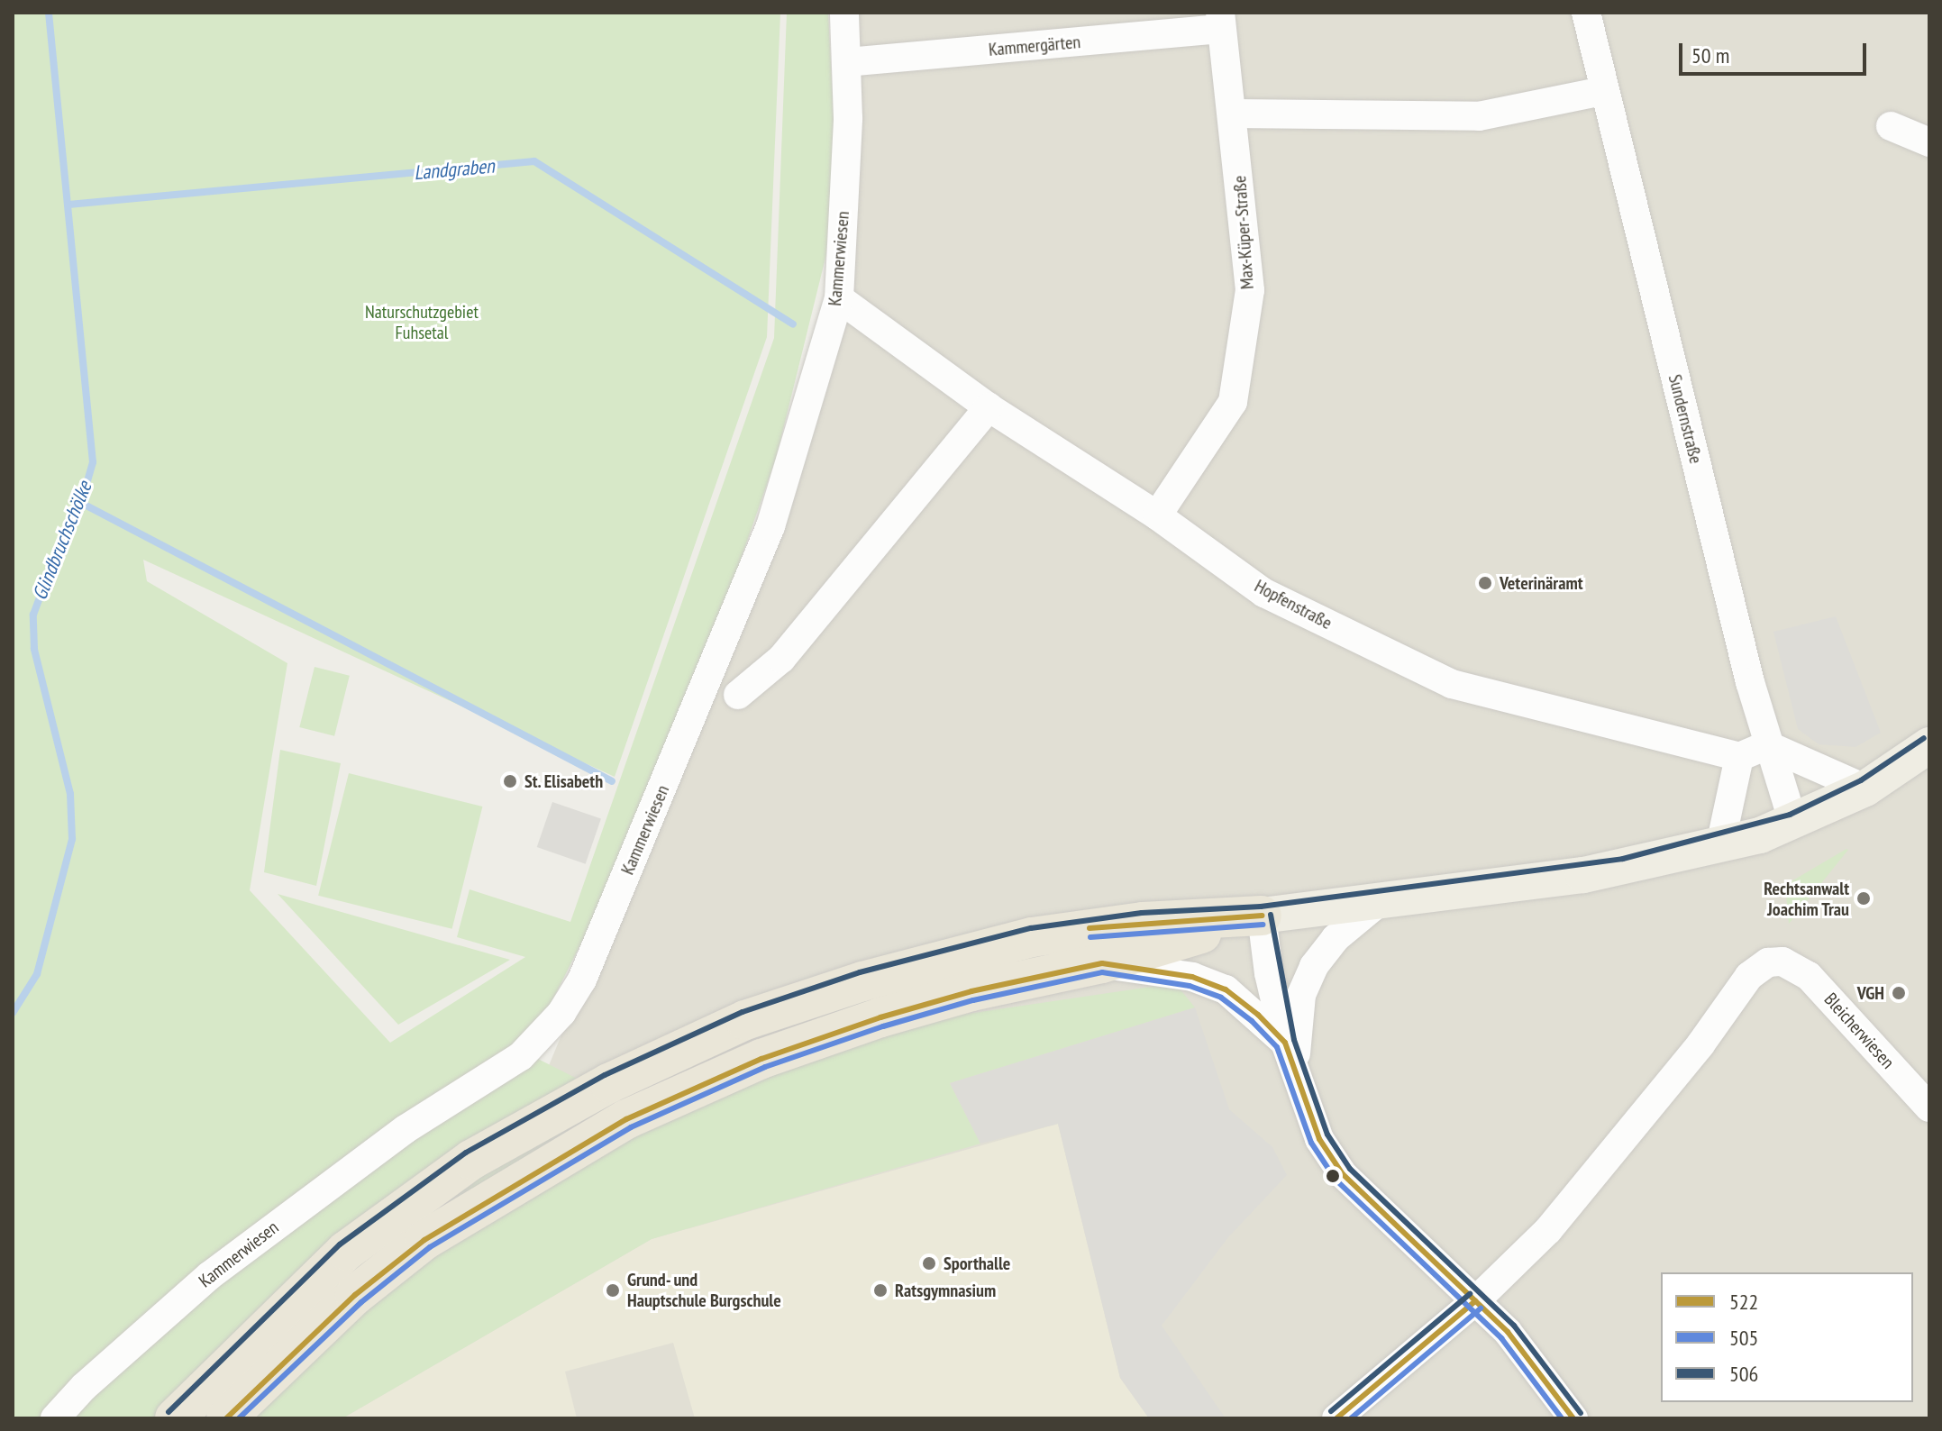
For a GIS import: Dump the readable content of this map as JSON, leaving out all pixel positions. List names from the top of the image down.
{
  "streets": {
    "street": [
      "Kammergärten",
      "Max-Küper-Straße",
      "Kammerwiesen",
      "Sundernstraße",
      "Hopfenstraße",
      "Bleicherwiesen"
    ]
  },
  "crossings": [
    ["Kammergärten", "Max-Küper-Straße"],
    ["Kammergärten", "Kammerwiesen"],
    ["Max-Küper-Straße", "Hopfenstraße"],
    ["Kammerwiesen", "Hopfenstraße"]
  ],
  "water": ["Landgraben", "Glindbruchschölke"],
  "parks": ["Naturschutzgebiet Fuhsetal"],
  "places": [
    "Veterinäramt",
    "St. Elisabeth",
    "Rechtsanwalt Joachim Trau",
    "VGH",
    "Sporthalle",
    "Grund- und Hauptschule Burgschule",
    "Ratsgymnasium"
  ],
  "lines": ["transit line 506", "transit line 522", "transit line 505"],
  "legend": ["522", "505", "506"],
  "scale_bar": "50 m"
}
